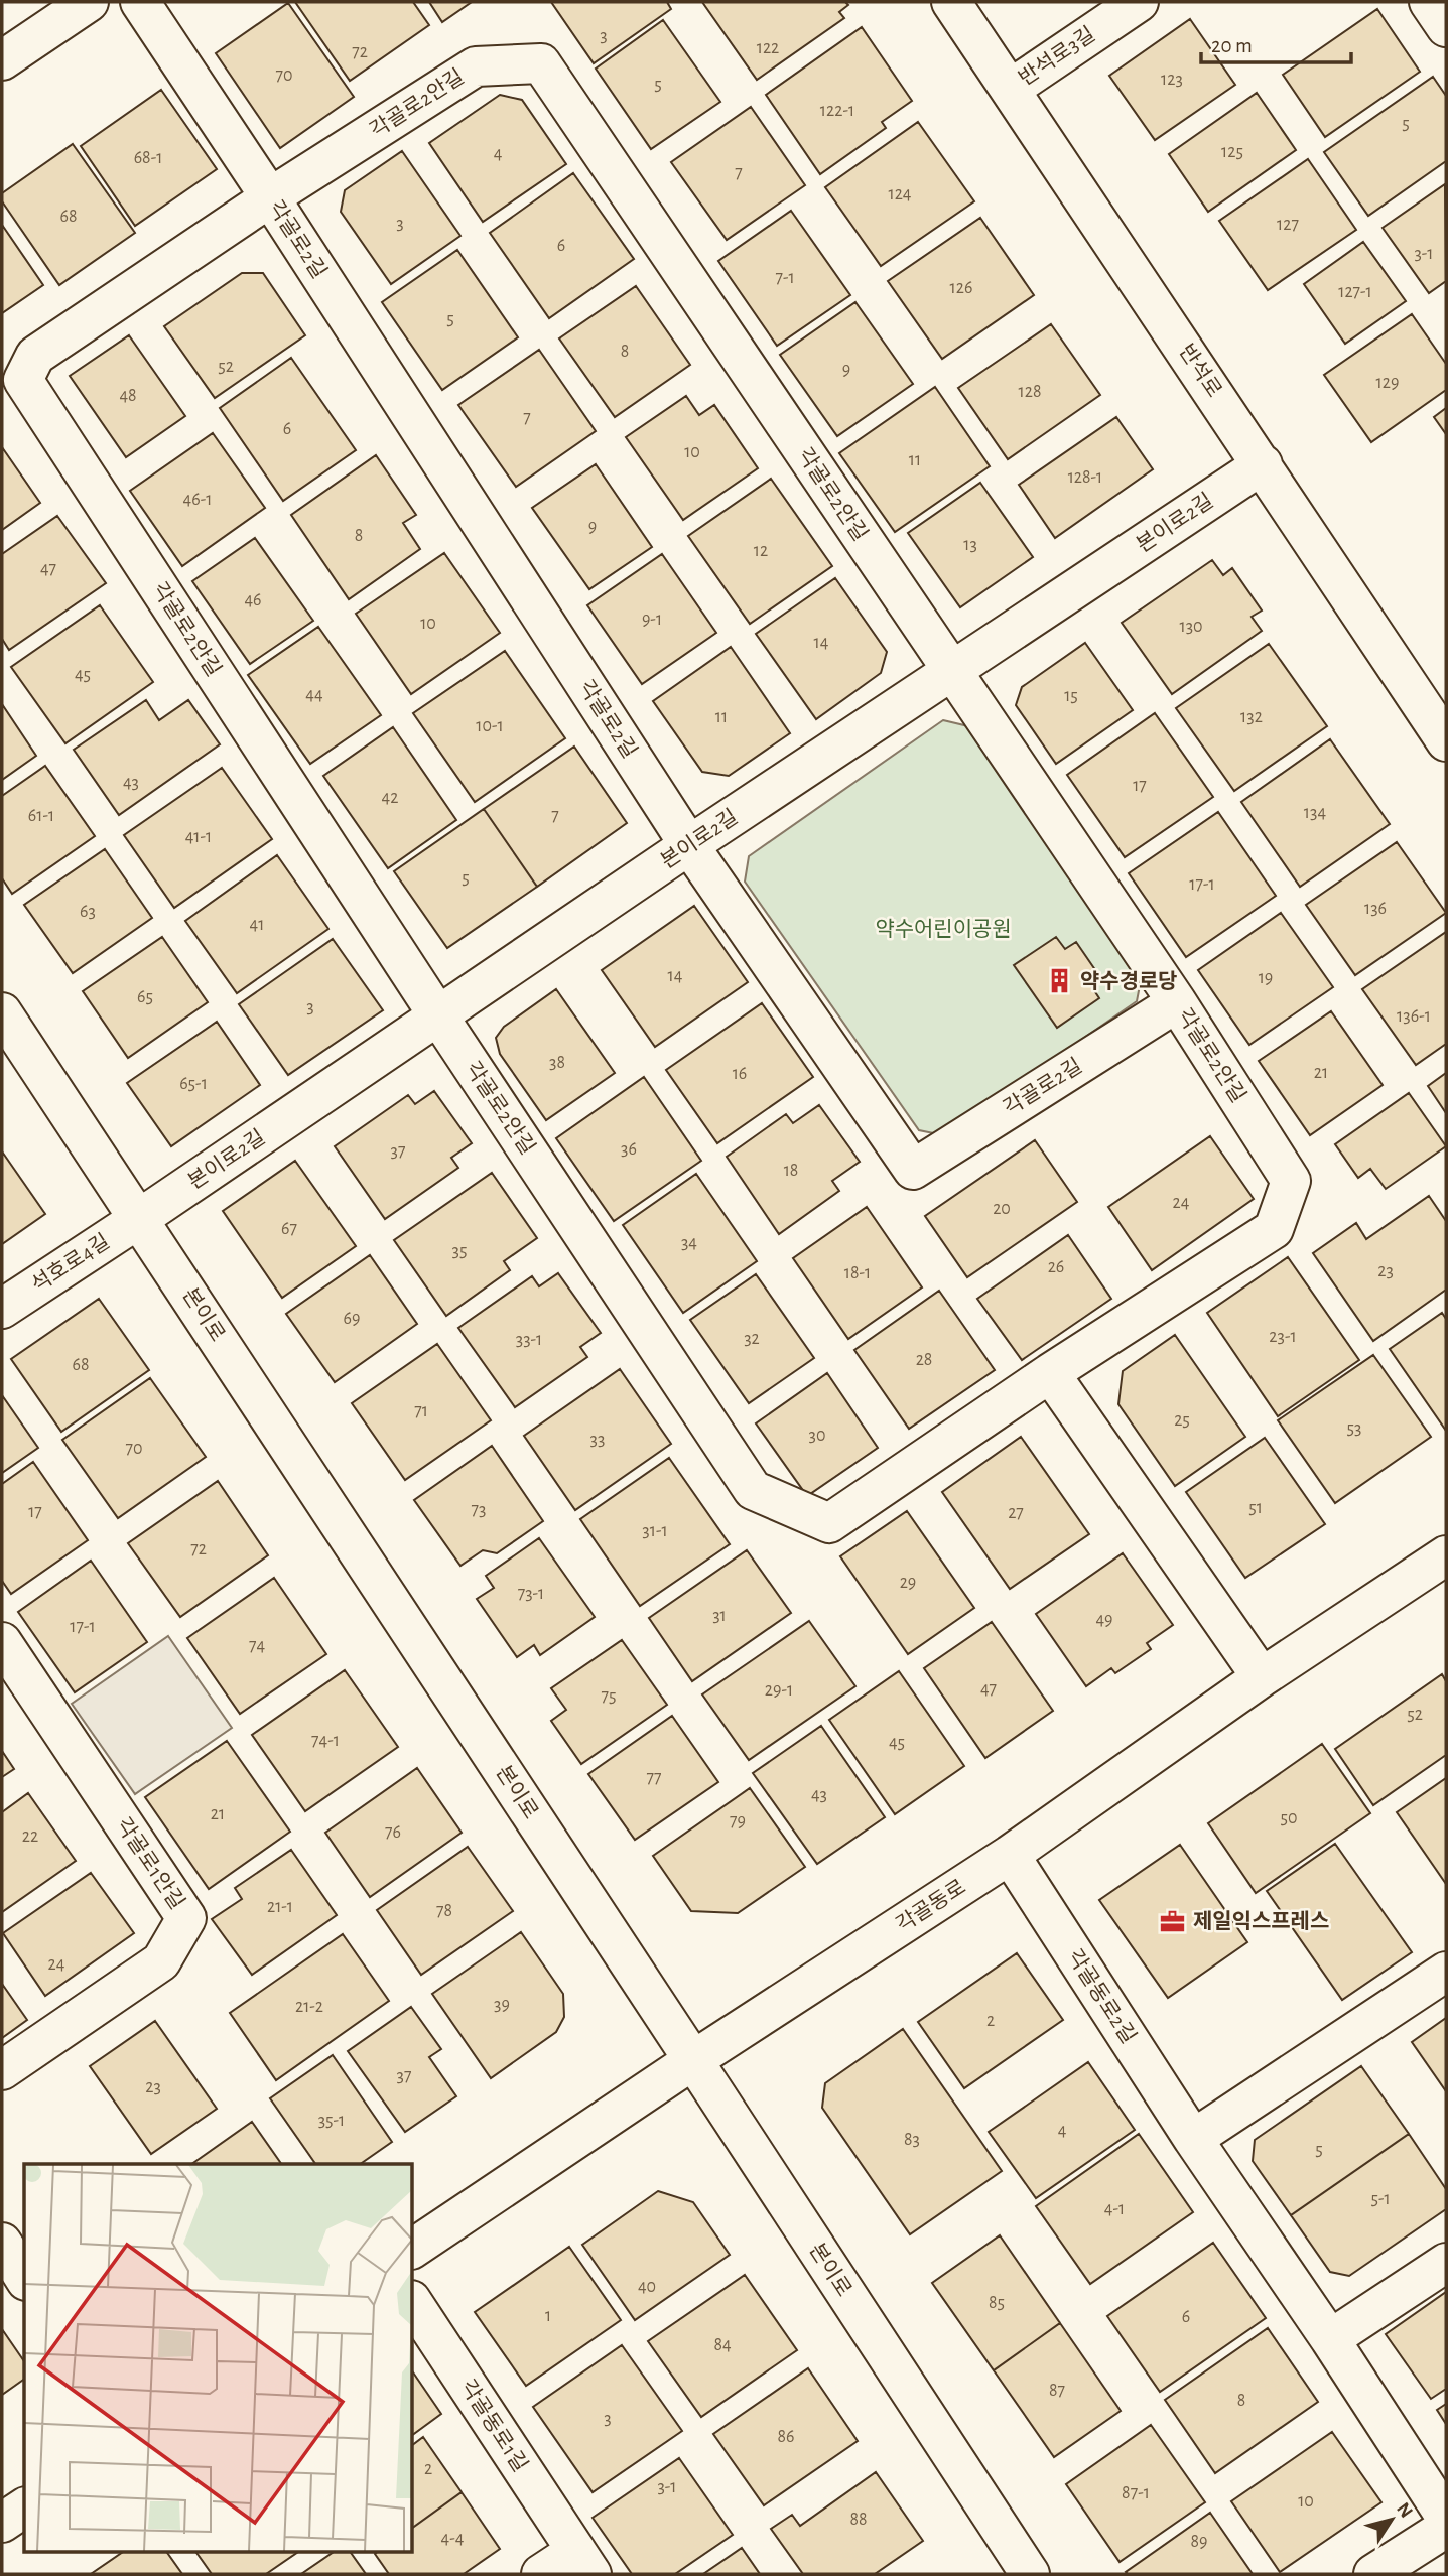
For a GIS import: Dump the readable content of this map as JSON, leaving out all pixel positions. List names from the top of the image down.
{
  "streets": {
    "street": [
      "반석로3길",
      "각골로2안길",
      "각골로2길",
      "반석로",
      "본이로2길",
      "석호로4길",
      "본이로",
      "각골로1안길",
      "각골동로",
      "각골동로2길",
      "각골동로1길"
    ]
  },
  "crossings": [
    ["반석로3길", "반석로"],
    ["각골로2안길", "각골로2길"],
    ["각골로2안길", "본이로2길"],
    ["각골로2길", "본이로2길"],
    ["반석로", "본이로2길"],
    ["본이로2길", "석호로4길"],
    ["본이로2길", "본이로"],
    ["석호로4길", "본이로"],
    ["본이로", "각골동로"],
    ["각골동로", "각골동로2길"]
  ],
  "parks": ["약수어린이공원"],
  "places": {
    "building": ["약수경로당"],
    "office": ["제일익스프레스"]
  },
  "house_numbers": [
    "3",
    "122",
    "72",
    "70",
    "123",
    "5",
    "122-1",
    "5",
    "125",
    "4",
    "68-1",
    "7",
    "124",
    "68",
    "3",
    "127",
    "6",
    "3-1",
    "7-1",
    "126",
    "127-1",
    "5",
    "8",
    "52",
    "9",
    "129",
    "128",
    "48",
    "7",
    "6",
    "10",
    "11",
    "128-1",
    "46-1",
    "9",
    "8",
    "13",
    "12",
    "47",
    "46",
    "9-1",
    "10",
    "130",
    "14",
    "45",
    "44",
    "15",
    "11",
    "132",
    "10-1",
    "43",
    "17",
    "42",
    "134",
    "61-1",
    "7",
    "41-1",
    "5",
    "17-1",
    "136",
    "63",
    "41",
    "14",
    "19",
    "65",
    "3",
    "136-1",
    "38",
    "21",
    "16",
    "65-1",
    "36",
    "37",
    "18",
    "24",
    "20",
    "67",
    "34",
    "35",
    "26",
    "23",
    "18-1",
    "69",
    "23-1",
    "32",
    "33-1",
    "28",
    "68",
    "71",
    "25",
    "53",
    "30",
    "33",
    "70",
    "51",
    "73",
    "17",
    "27",
    "31-1",
    "72",
    "29",
    "73-1",
    "31",
    "49",
    "17-1",
    "74",
    "47",
    "29-1",
    "75",
    "52",
    "74-1",
    "45",
    "77",
    "43",
    "21",
    "50",
    "79",
    "76",
    "22",
    "21-1",
    "78",
    "24",
    "39",
    "21-2",
    "2",
    "37",
    "23",
    "35-1",
    "4",
    "83",
    "5",
    "5-1",
    "4-1",
    "40",
    "85",
    "1",
    "6",
    "84",
    "87",
    "8",
    "3",
    "86",
    "2",
    "3-1",
    "87-1",
    "10",
    "88",
    "4-4",
    "89"
  ],
  "scale_bar": "20 m",
  "north": "top right"
}
